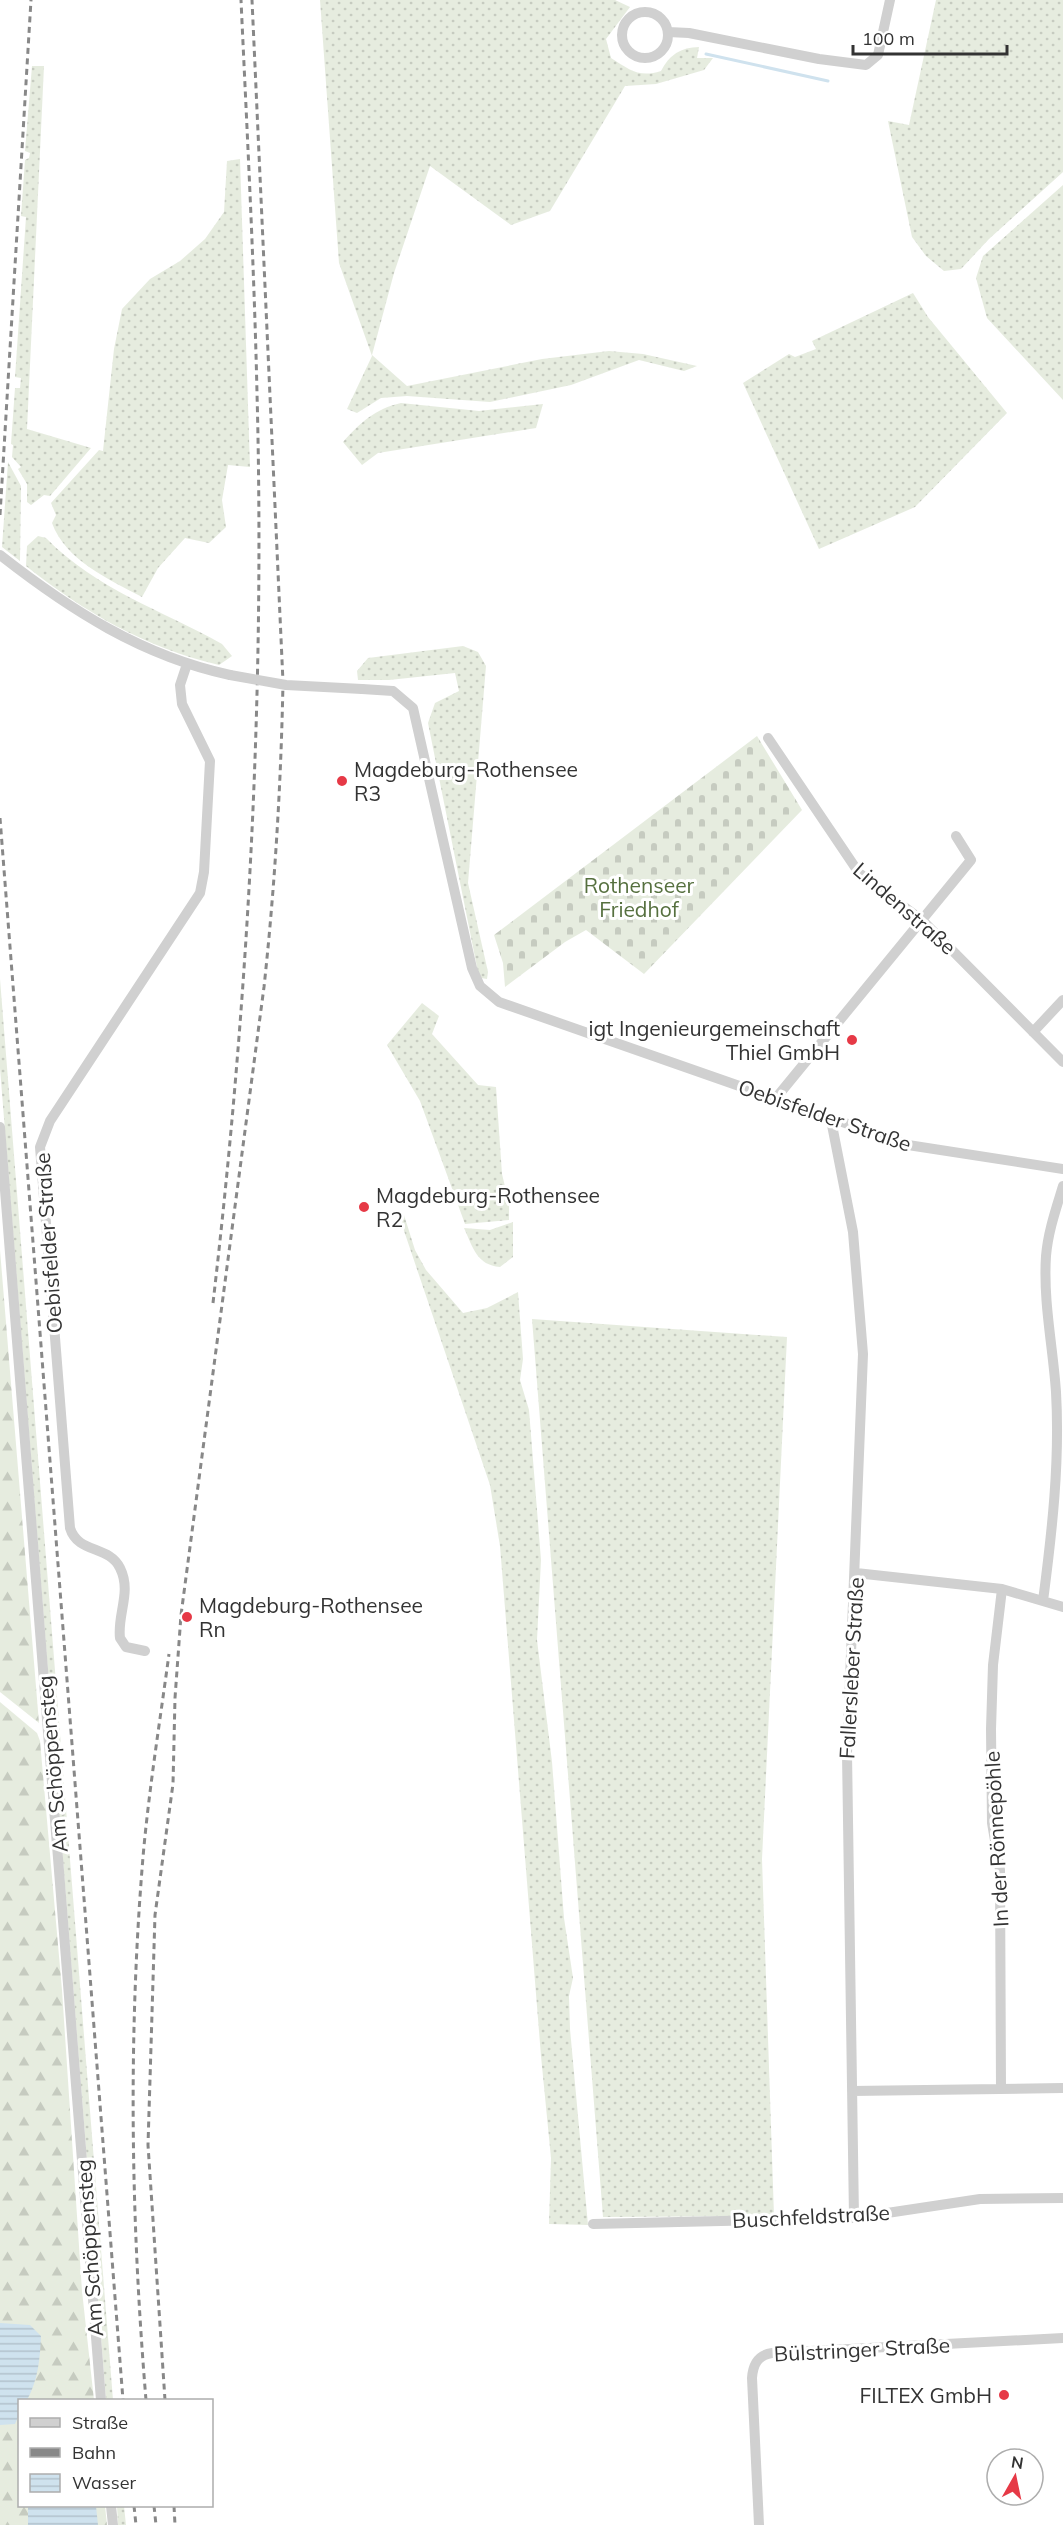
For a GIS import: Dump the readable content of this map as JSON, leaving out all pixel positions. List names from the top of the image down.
{
  "streets": {
    "street": [
      "Lindenstraße",
      "Oebisfelder Straße",
      "Fallersleber Straße",
      "Am Schöppensteg",
      "In der Rönnepöhle",
      "Buschfeldstraße",
      "Bülstringer Straße"
    ]
  },
  "crossings": [
    ["Oebisfelder Straße", "Fallersleber Straße"],
    ["Fallersleber Straße", "Buschfeldstraße"]
  ],
  "parks": ["Rothenseer Friedhof"],
  "places": [
    "Magdeburg-Rothensee R3",
    "igt Ingenieurgemeinschaft Thiel GmbH",
    "Magdeburg-Rothensee R2",
    "Magdeburg-Rothensee Rn",
    "FILTEX GmbH"
  ],
  "legend": ["Straße", "Bahn", "Wasser"],
  "scale_bar": "100 m",
  "north": "top"
}
